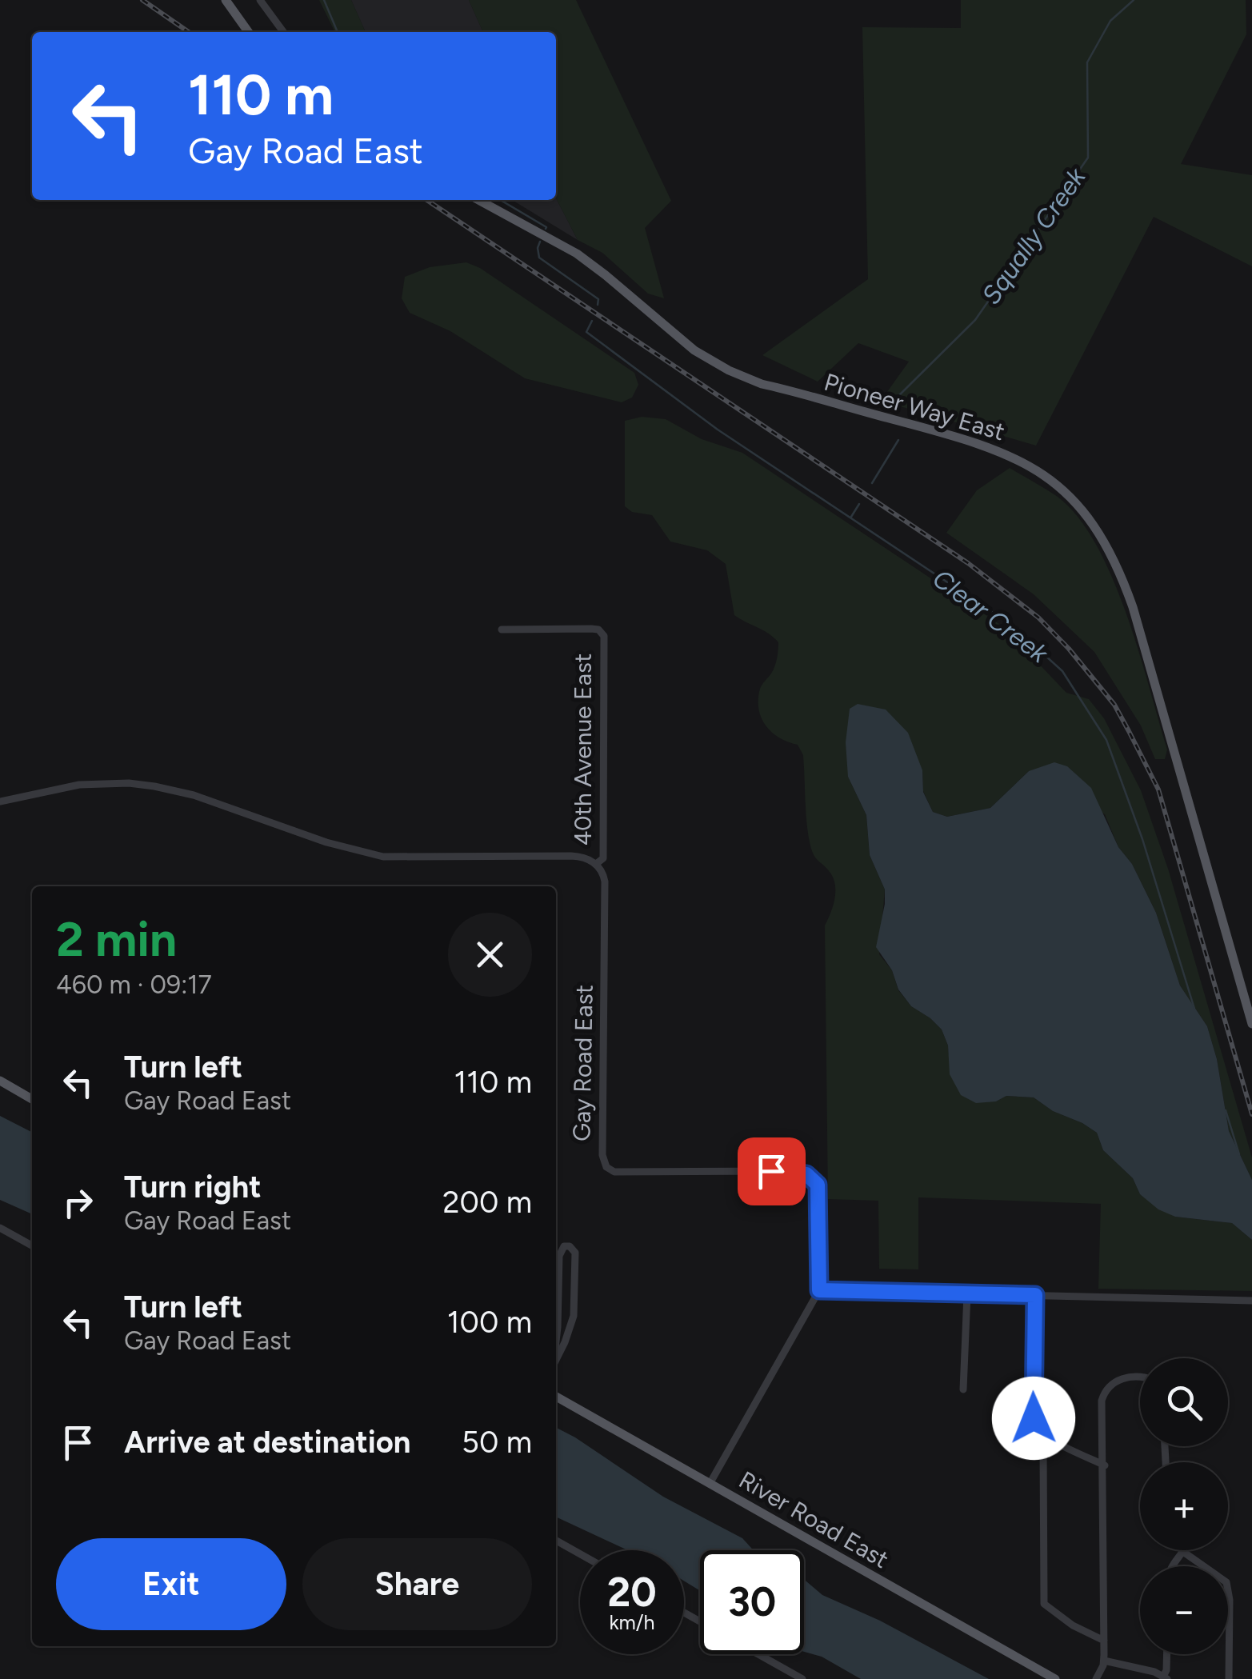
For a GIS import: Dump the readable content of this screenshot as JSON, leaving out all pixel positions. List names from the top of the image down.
{
  "streets": {
    "main road": ["Pioneer Way East", "River Road East"],
    "street": ["40th Avenue East", "Gay Road East"]
  },
  "crossings": [
    ["40th Avenue East", "Gay Road East"]
  ],
  "water": ["Squally Creek", "Clear Creek"],
  "page": {
    "turn": ["110 m", "Gay Road East"],
    "heading": ["2 min", "460 m · 09:17"],
    "list": [
      {
        "name": "Turn left",
        "note": "Gay Road East",
        "value": "110 m"
      },
      {
        "name": "Turn right",
        "note": "Gay Road East",
        "value": "200 m"
      },
      {
        "name": "Turn left",
        "note": "Gay Road East",
        "value": "100 m"
      },
      {
        "name": "Arrive at destination",
        "value": "50 m"
      }
    ],
    "map_buttons": ["+", "−"],
    "buttons": ["Exit", "Share"],
    "speed": "20 km/h",
    "limit": "30"
  }
}
